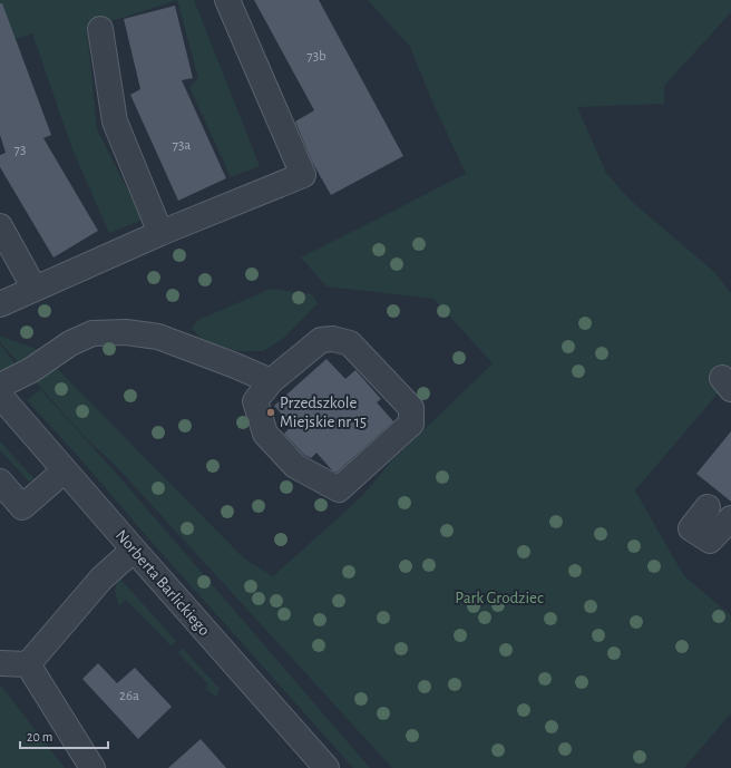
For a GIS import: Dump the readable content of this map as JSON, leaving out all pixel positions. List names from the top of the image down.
{
  "streets": {
    "street": ["Norberta Barlickiego"]
  },
  "parks": ["Park Grodziec"],
  "places": ["Przedszkole Miejskie nr 15"],
  "house_numbers": [
    "73b",
    "73a",
    "73",
    "26a"
  ],
  "scale_bar": "20 m"
}
